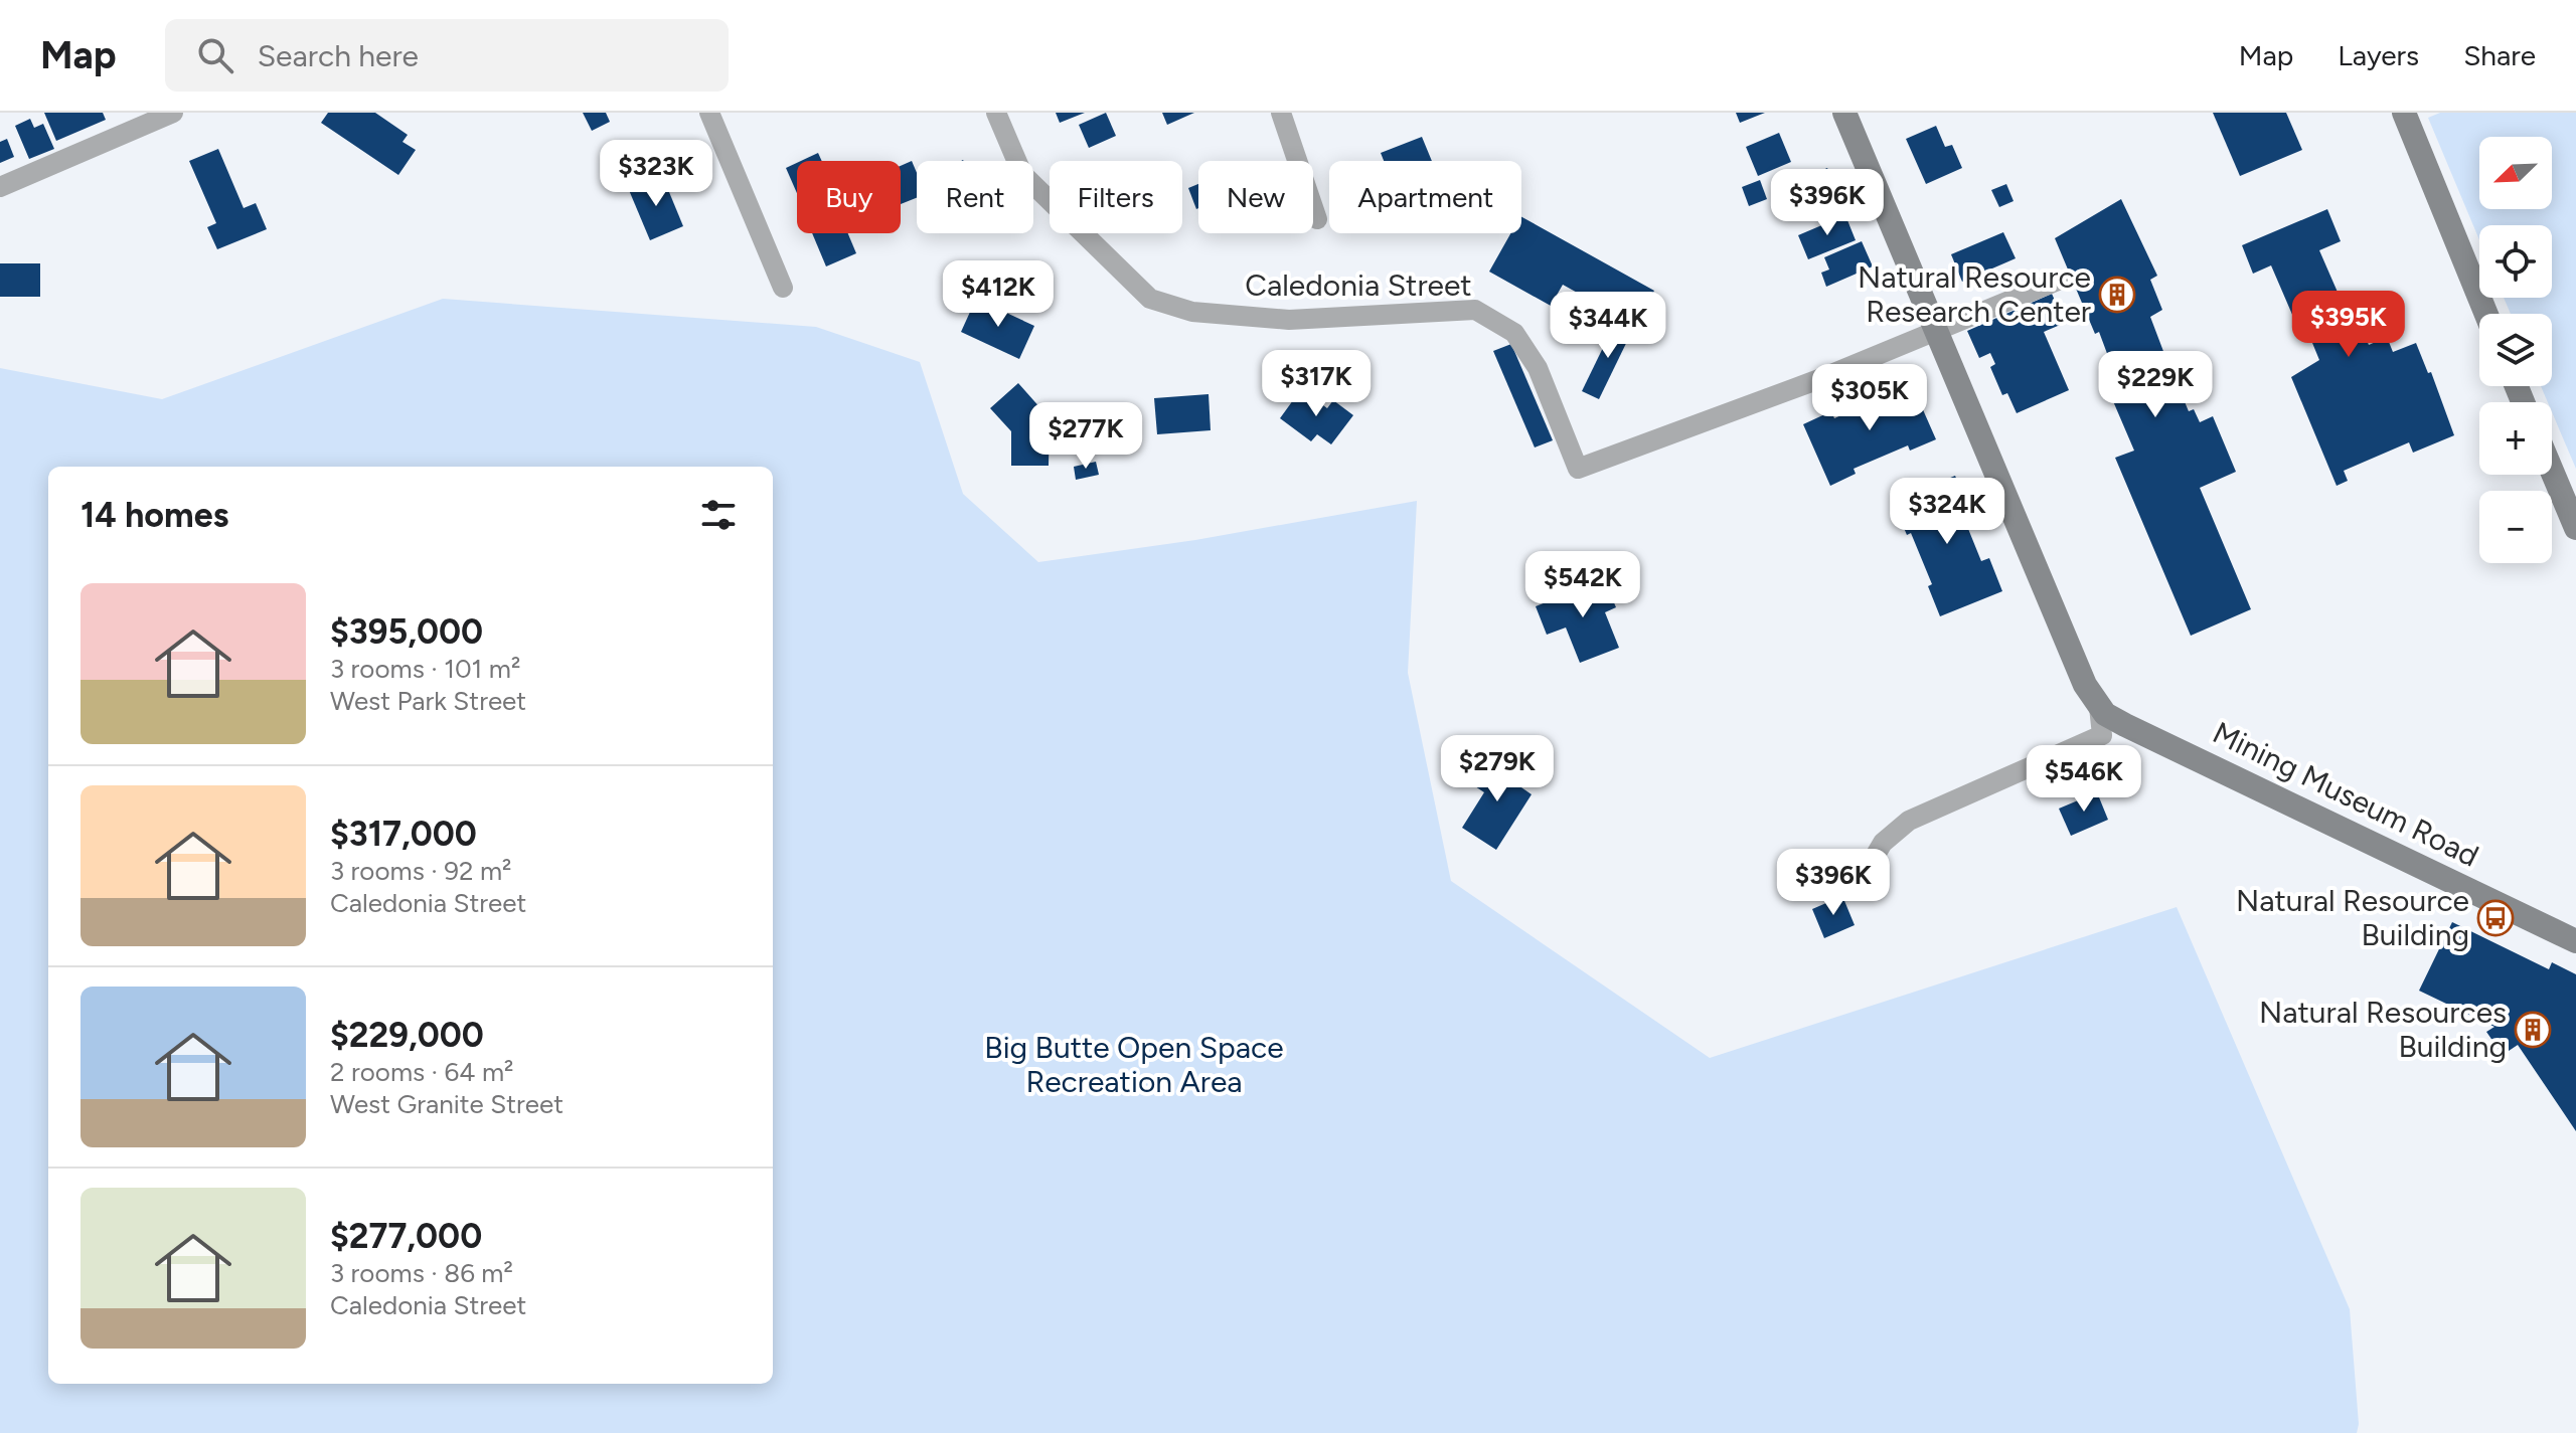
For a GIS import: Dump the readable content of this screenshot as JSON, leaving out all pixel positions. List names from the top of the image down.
{
  "streets": {
    "street": ["Caledonia Street", "Mining Museum Road"]
  },
  "parks": ["Big Butte Open Space Recreation Area"],
  "places": {
    "building": ["Natural Resource Research Center", "Natural Resources Building"],
    "bus stop": ["Natural Resource Building"]
  },
  "north": "bottom left",
  "page": {
    "header": "Map",
    "search": "Search here",
    "nav": ["Map", "Layers", "Share"],
    "map_buttons": ["+", "−"],
    "price": [
      "$323K",
      "$396K",
      "$412K",
      "$395K",
      "$344K",
      "$317K",
      "$229K",
      "$305K",
      "$277K",
      "$324K",
      "$542K",
      "$279K",
      "$546K",
      "$396K"
    ],
    "chip": [
      "Buy",
      "Rent",
      "Filters",
      "New",
      "Apartment"
    ],
    "heading": "14 homes",
    "list": [
      {
        "name": "$395,000",
        "note": "3 rooms · 101 m² · West Park Street"
      },
      {
        "name": "$317,000",
        "note": "3 rooms · 92 m² · Caledonia Street"
      },
      {
        "name": "$229,000",
        "note": "2 rooms · 64 m² · West Granite Street"
      },
      {
        "name": "$277,000",
        "note": "3 rooms · 86 m² · Caledonia Street"
      }
    ]
  }
}
